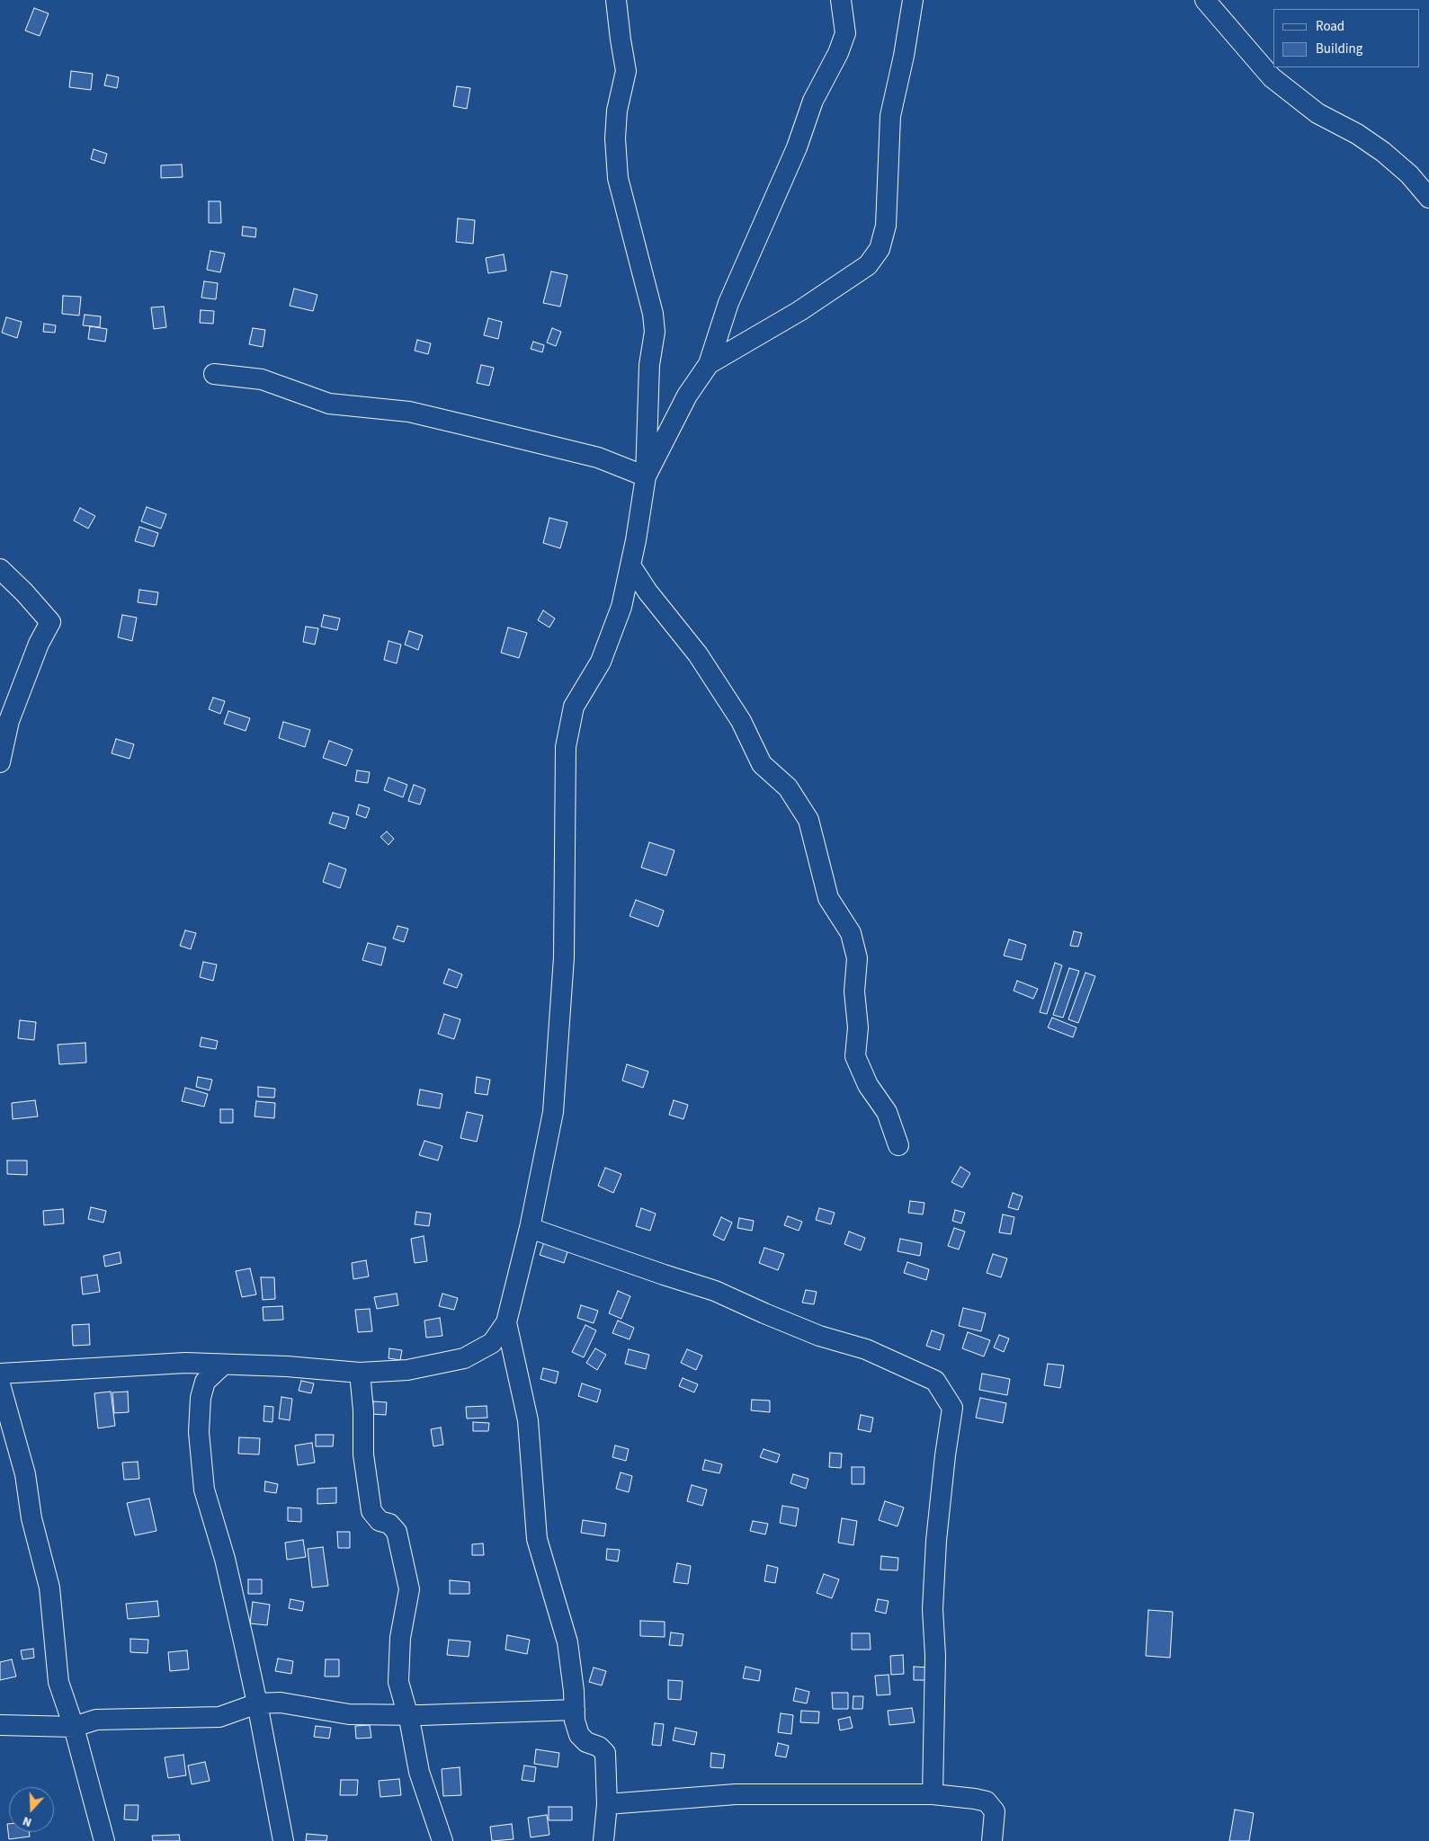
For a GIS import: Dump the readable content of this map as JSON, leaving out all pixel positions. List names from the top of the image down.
{
  "legend": ["Road", "Building"],
  "north": "bottom"
}
